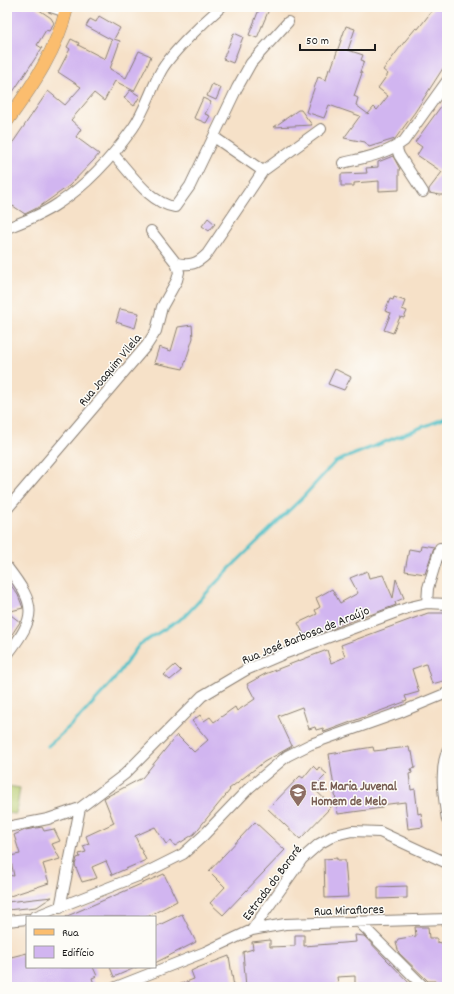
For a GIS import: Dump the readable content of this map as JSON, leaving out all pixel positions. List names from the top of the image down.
{
  "streets": {
    "street": [
      "Rua Joaquim Vilela",
      "Rua José Barbosa de Araújo",
      "Estrada do Bororé",
      "Rua Miraflores"
    ]
  },
  "crossings": [
    ["Estrada do Bororé", "Rua Miraflores"]
  ],
  "places": {
    "school or university": ["E.E. Maria Juvenal Homem de Melo"]
  },
  "legend": ["Rua", "Edifício"],
  "scale_bar": "50 m"
}
